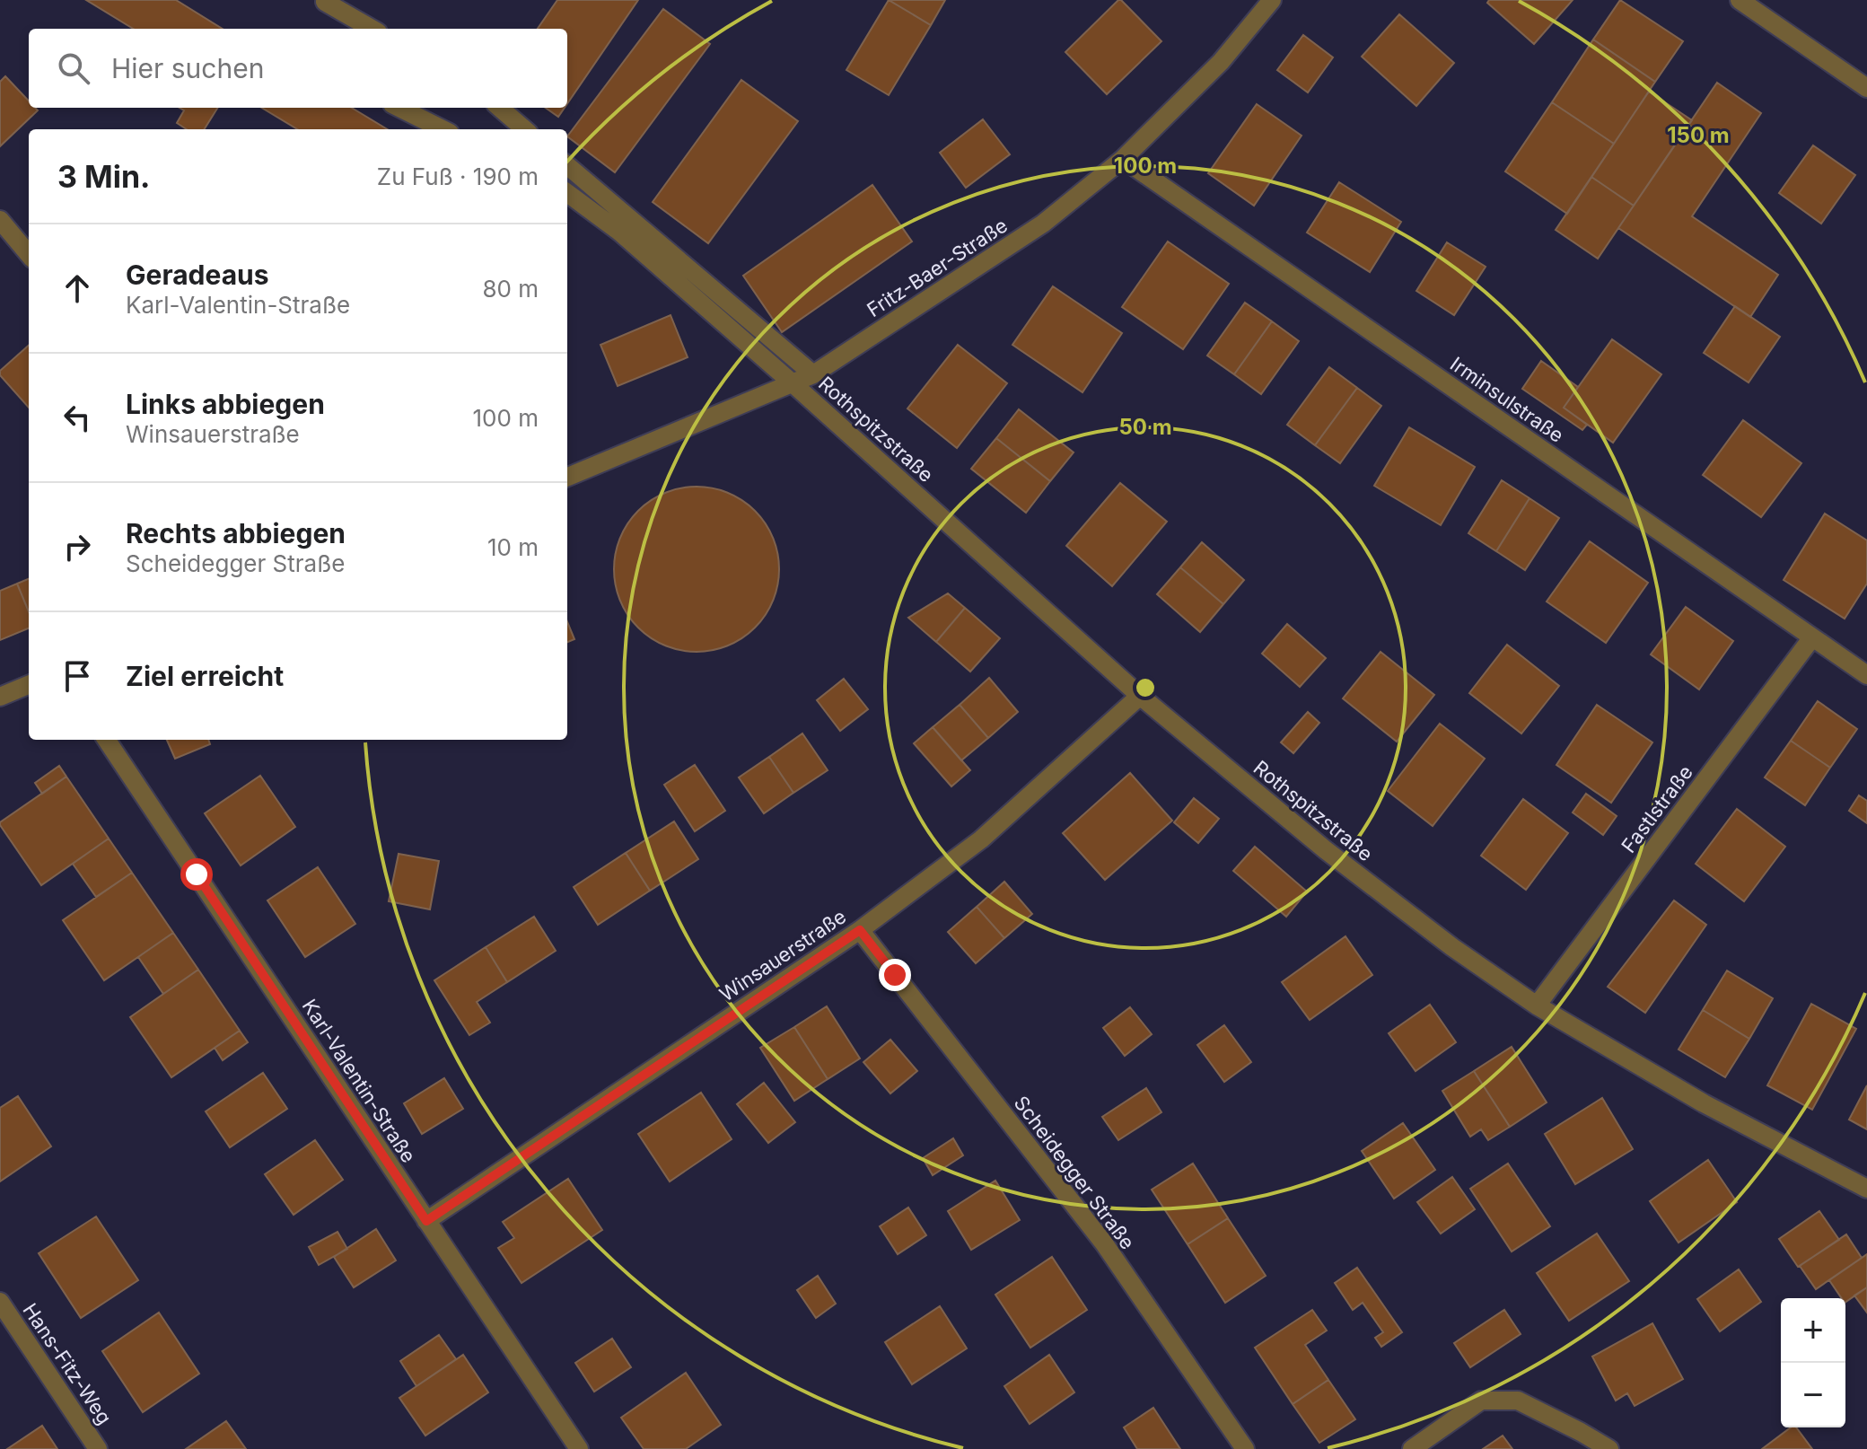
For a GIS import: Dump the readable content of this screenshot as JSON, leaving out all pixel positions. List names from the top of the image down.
{
  "streets": {
    "street": [
      "Fritz-Baer-Straße",
      "Irminsulstraße",
      "Rothspitzstraße",
      "Fastlstraße",
      "Winsauerstraße",
      "Karl-Valentin-Straße",
      "Scheidegger Straße",
      "Hans-Fitz-Weg"
    ]
  },
  "crossings": [
    ["Fritz-Baer-Straße", "Irminsulstraße"],
    ["Fritz-Baer-Straße", "Rothspitzstraße"],
    ["Irminsulstraße", "Fastlstraße"],
    ["Rothspitzstraße", "Fastlstraße"],
    ["Rothspitzstraße", "Winsauerstraße"],
    ["Winsauerstraße", "Karl-Valentin-Straße"],
    ["Winsauerstraße", "Scheidegger Straße"]
  ],
  "page": {
    "search": "Hier suchen",
    "heading": ["3 Min.", "Zu Fuß · 190 m"],
    "list": [
      ["Geradeaus", "Karl-Valentin-Straße", "80 m"],
      ["Links abbiegen", "Winsauerstraße", "100 m"],
      ["Rechts abbiegen", "Scheidegger Straße", "10 m"],
      "Ziel erreicht"
    ],
    "map_buttons": ["+", "−"]
  },
  "rings": ["150 m", "100 m", "50 m"]
}
